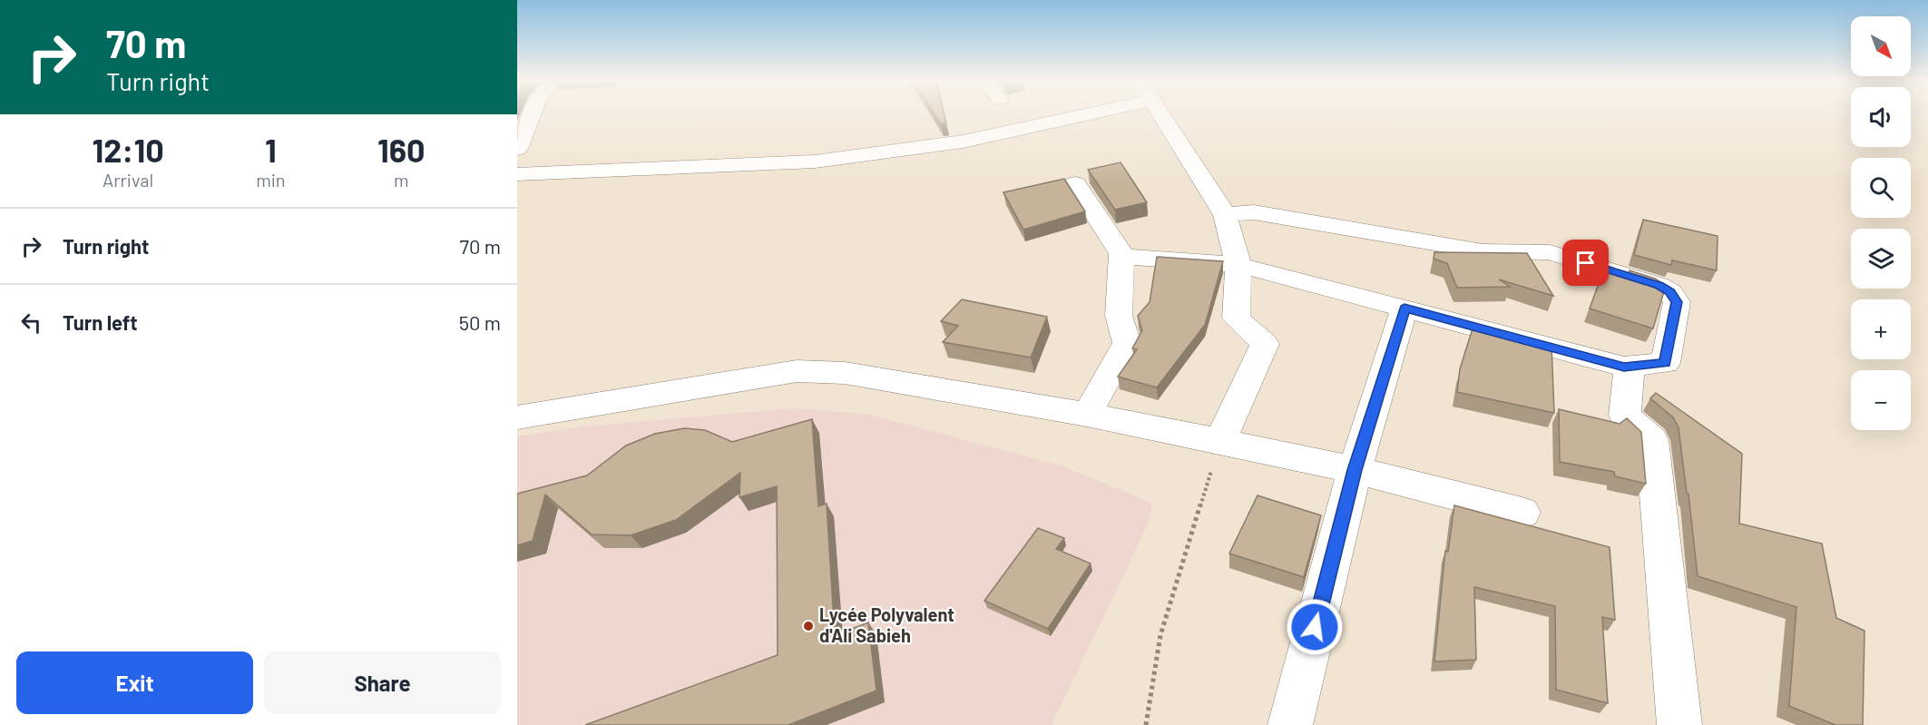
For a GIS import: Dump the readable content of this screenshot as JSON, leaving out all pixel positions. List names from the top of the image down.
{
  "places": ["Lycée Polyvalent d'Ali Sabieh"],
  "north": "bottom right",
  "page": {
    "turn": ["70 m", "Turn right"],
    "map_buttons": ["+", "−"],
    "eta": [
      "12:10",
      "Arrival",
      "1",
      "min",
      "160",
      "m"
    ],
    "list": [
      {
        "name": "Turn right",
        "value": "70 m"
      },
      {
        "name": "Turn left",
        "value": "50 m"
      }
    ],
    "buttons": ["Exit", "Share"]
  }
}
